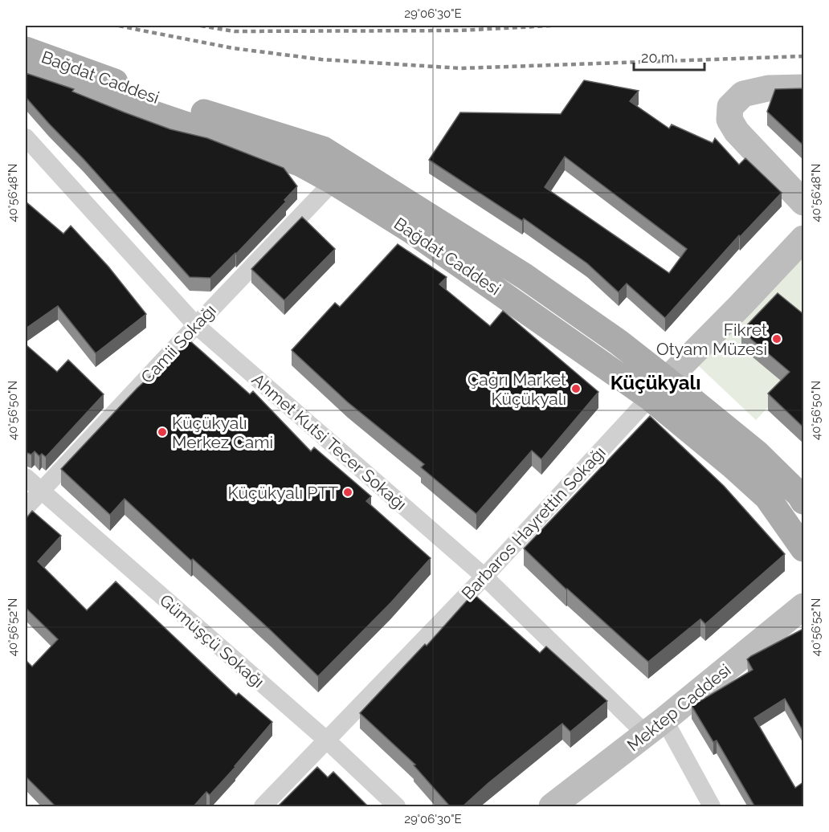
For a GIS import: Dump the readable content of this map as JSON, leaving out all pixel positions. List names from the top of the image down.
{
  "streets": {
    "main road": ["Bağdat Caddesi"],
    "street": [
      "Camii Sokağı",
      "Ahmet Kutsi Tecer Sokağı",
      "Barbaros Hayrettin Sokağı",
      "Gümüşçü Sokağı",
      "Mektep Caddesi"
    ]
  },
  "crossings": [
    ["Bağdat Caddesi", "Camii Sokağı"],
    ["Bağdat Caddesi", "Barbaros Hayrettin Sokağı"],
    ["Camii Sokağı", "Ahmet Kutsi Tecer Sokağı"],
    ["Camii Sokağı", "Gümüşçü Sokağı"],
    ["Ahmet Kutsi Tecer Sokağı", "Barbaros Hayrettin Sokağı"],
    ["Ahmet Kutsi Tecer Sokağı", "Mektep Caddesi"],
    ["Barbaros Hayrettin Sokağı", "Gümüşçü Sokağı"]
  ],
  "districts": ["Küçükyalı"],
  "places": [
    "Fikret Otyam Müzesi",
    "Çağrı Market Küçükyalı",
    "Küçükyalı Merkez Cami",
    "Küçükyalı PTT"
  ],
  "scale_bar": "20 m",
  "coordinates": [
    "29°06'30\"E",
    "40°56'48\"N",
    "40°56'50\"N",
    "40°56'52\"N"
  ]
}
